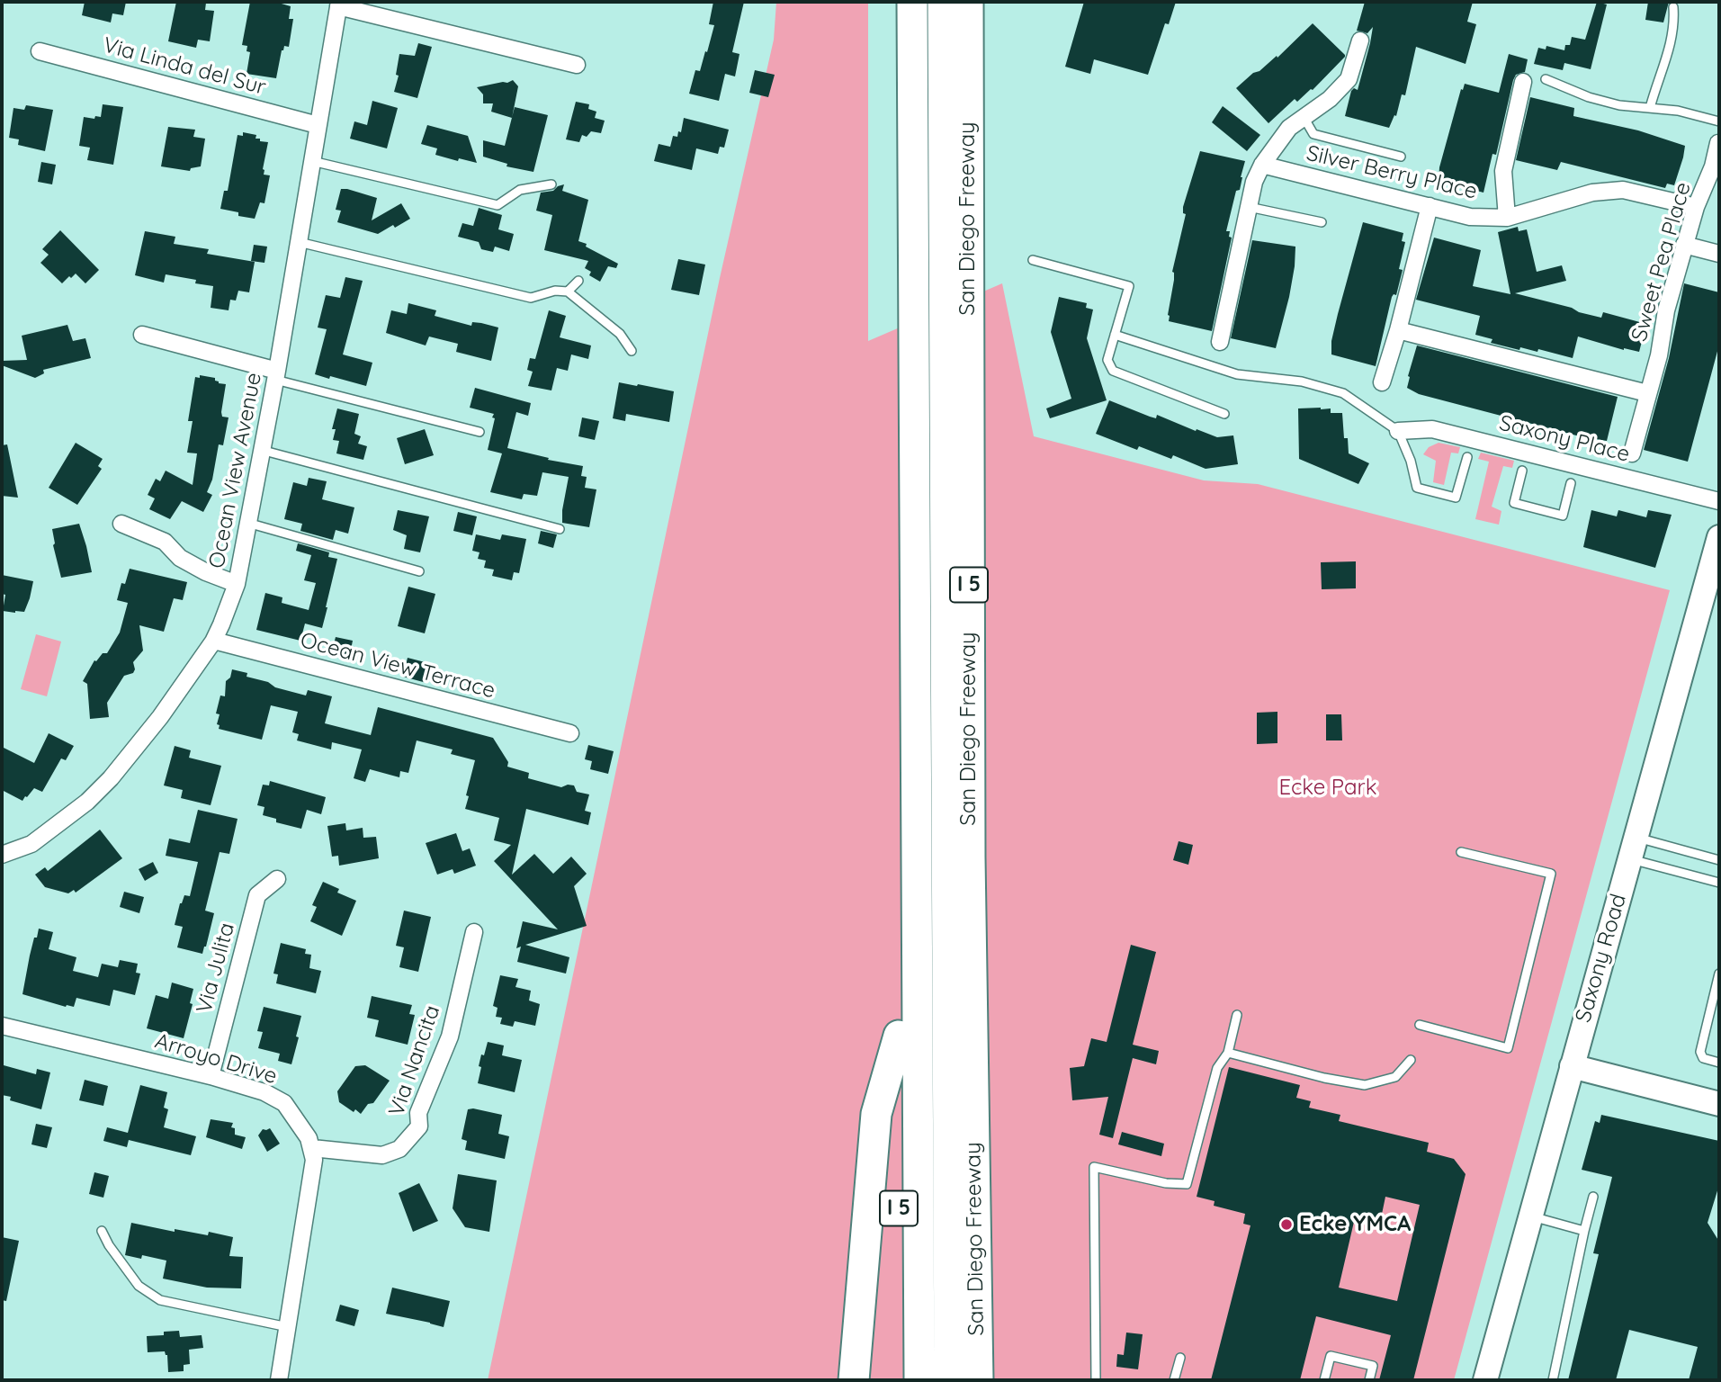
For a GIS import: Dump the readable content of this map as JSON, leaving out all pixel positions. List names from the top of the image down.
{
  "streets": {
    "highway": ["San Diego Freeway", "I 5"],
    "street": [
      "Via Linda del Sur",
      "Silver Berry Place",
      "Sweet Pea Place",
      "Saxony Place",
      "Ocean View Avenue",
      "Ocean View Terrace",
      "Saxony Road",
      "Via Julita",
      "Arroyo Drive",
      "Via Nancita"
    ]
  },
  "crossings": [
    ["Via Linda del Sur", "Ocean View Avenue"],
    ["Silver Berry Place", "Sweet Pea Place"],
    ["Ocean View Avenue", "Ocean View Terrace"],
    ["Via Julita", "Arroyo Drive"],
    ["Arroyo Drive", "Via Nancita"]
  ],
  "parks": ["Ecke Park"],
  "places": ["Ecke YMCA"]
}
